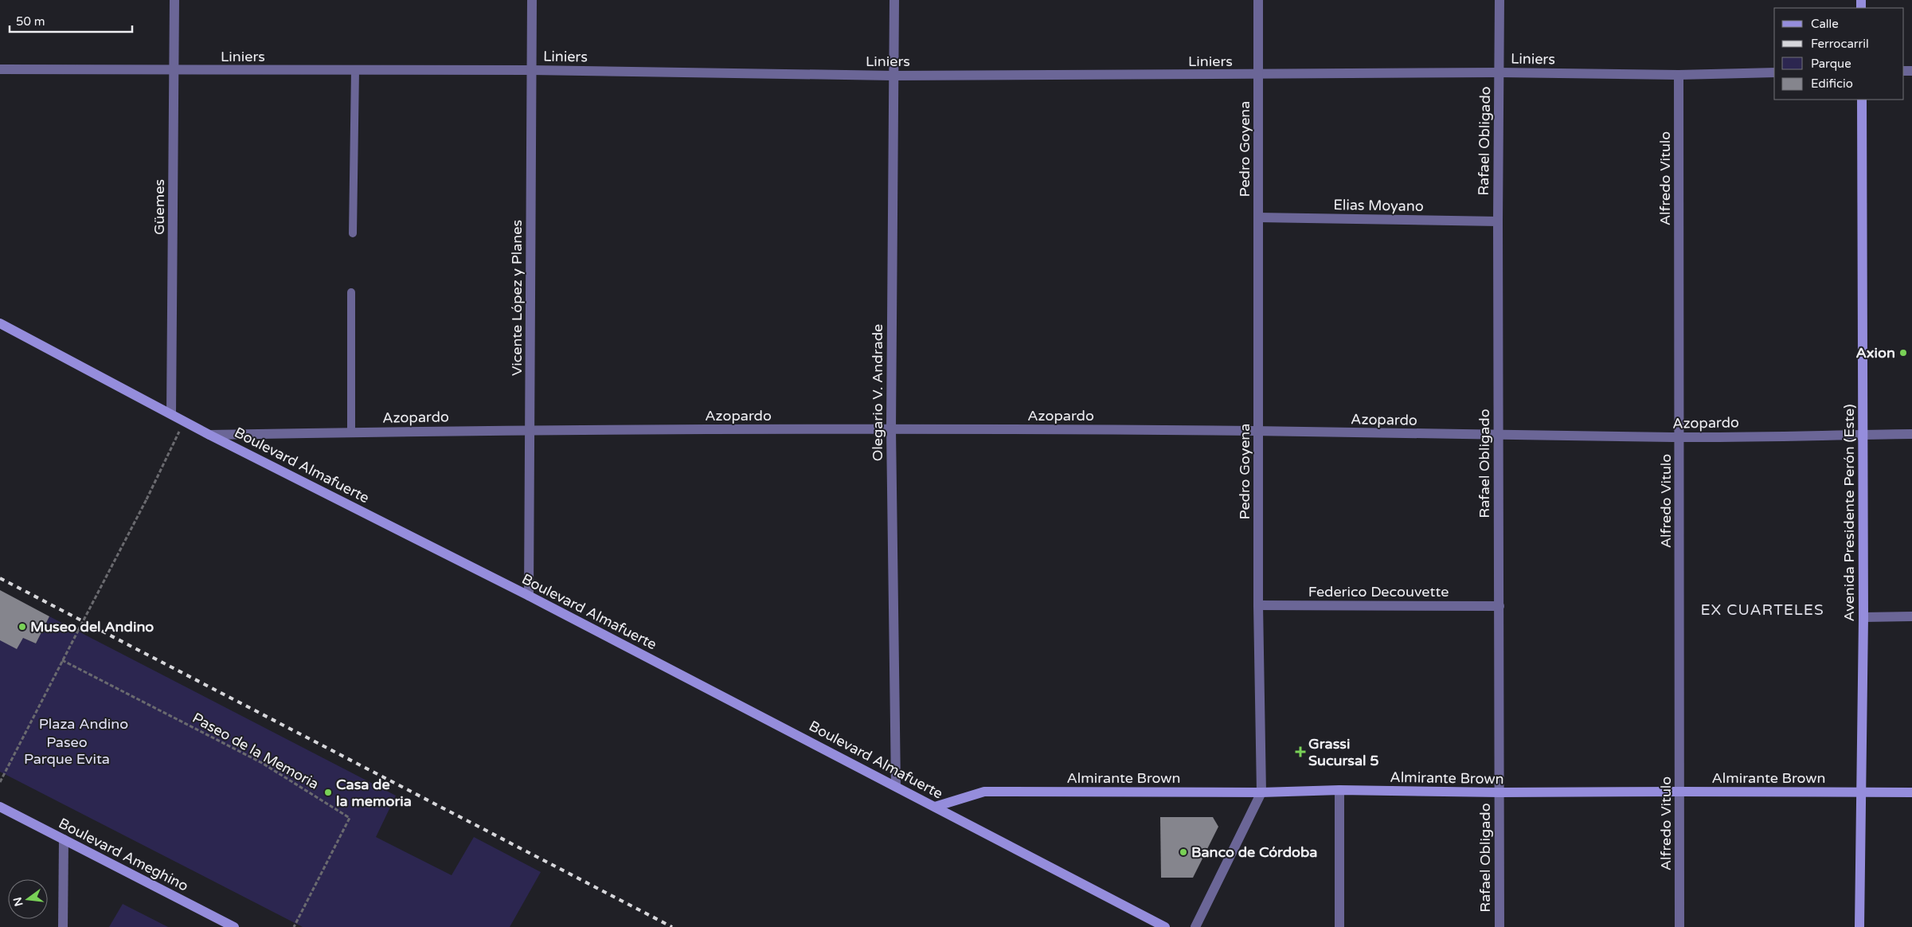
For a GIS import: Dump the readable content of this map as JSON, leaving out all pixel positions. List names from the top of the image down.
{
  "streets": {
    "main road": [
      "Boulevard Almafuerte",
      "Avenida Presidente Perón (Este)",
      "Almirante Brown",
      "Boulevard Ameghino"
    ],
    "street": [
      "Liniers",
      "Rafael Obligado",
      "Pedro Goyena",
      "Alfredo Vitulo",
      "Elias Moyano",
      "Güemes",
      "Vicente López y Planes",
      "Olegario V. Andrade",
      "Azopardo",
      "Federico Decouvette"
    ],
    "path": ["Paseo de la Memoria"]
  },
  "crossings": [
    ["Liniers", "Rafael Obligado"],
    ["Liniers", "Pedro Goyena"],
    ["Liniers", "Alfredo Vitulo"],
    ["Liniers", "Güemes"],
    ["Liniers", "Vicente López y Planes"],
    ["Liniers", "Olegario V. Andrade"],
    ["Rafael Obligado", "Elias Moyano"],
    ["Rafael Obligado", "Azopardo"],
    ["Rafael Obligado", "Federico Decouvette"],
    ["Rafael Obligado", "Almirante Brown"],
    ["Pedro Goyena", "Elias Moyano"],
    ["Pedro Goyena", "Azopardo"],
    ["Pedro Goyena", "Federico Decouvette"],
    ["Pedro Goyena", "Almirante Brown"],
    ["Alfredo Vitulo", "Azopardo"],
    ["Alfredo Vitulo", "Almirante Brown"],
    ["Güemes", "Boulevard Almafuerte"],
    ["Vicente López y Planes", "Azopardo"],
    ["Vicente López y Planes", "Boulevard Almafuerte"],
    ["Olegario V. Andrade", "Azopardo"],
    ["Olegario V. Andrade", "Boulevard Almafuerte"],
    ["Azopardo", "Boulevard Almafuerte"],
    ["Azopardo", "Avenida Presidente Perón (Este)"],
    ["Boulevard Almafuerte", "Almirante Brown"],
    ["Avenida Presidente Perón (Este)", "Almirante Brown"]
  ],
  "districts": ["EX CUARTELES"],
  "parks": ["Plaza Andino", "Paseo Parque Evita"],
  "places": {
    "other": [
      "Axion",
      "Museo del Andino",
      "Casa de la memoria",
      "Banco de Córdoba"
    ],
    "health": ["Grassi Sucursal 5"]
  },
  "legend": [
    "Calle",
    "Ferrocarril",
    "Parque",
    "Edificio"
  ],
  "scale_bar": "50 m",
  "north": "left"
}
